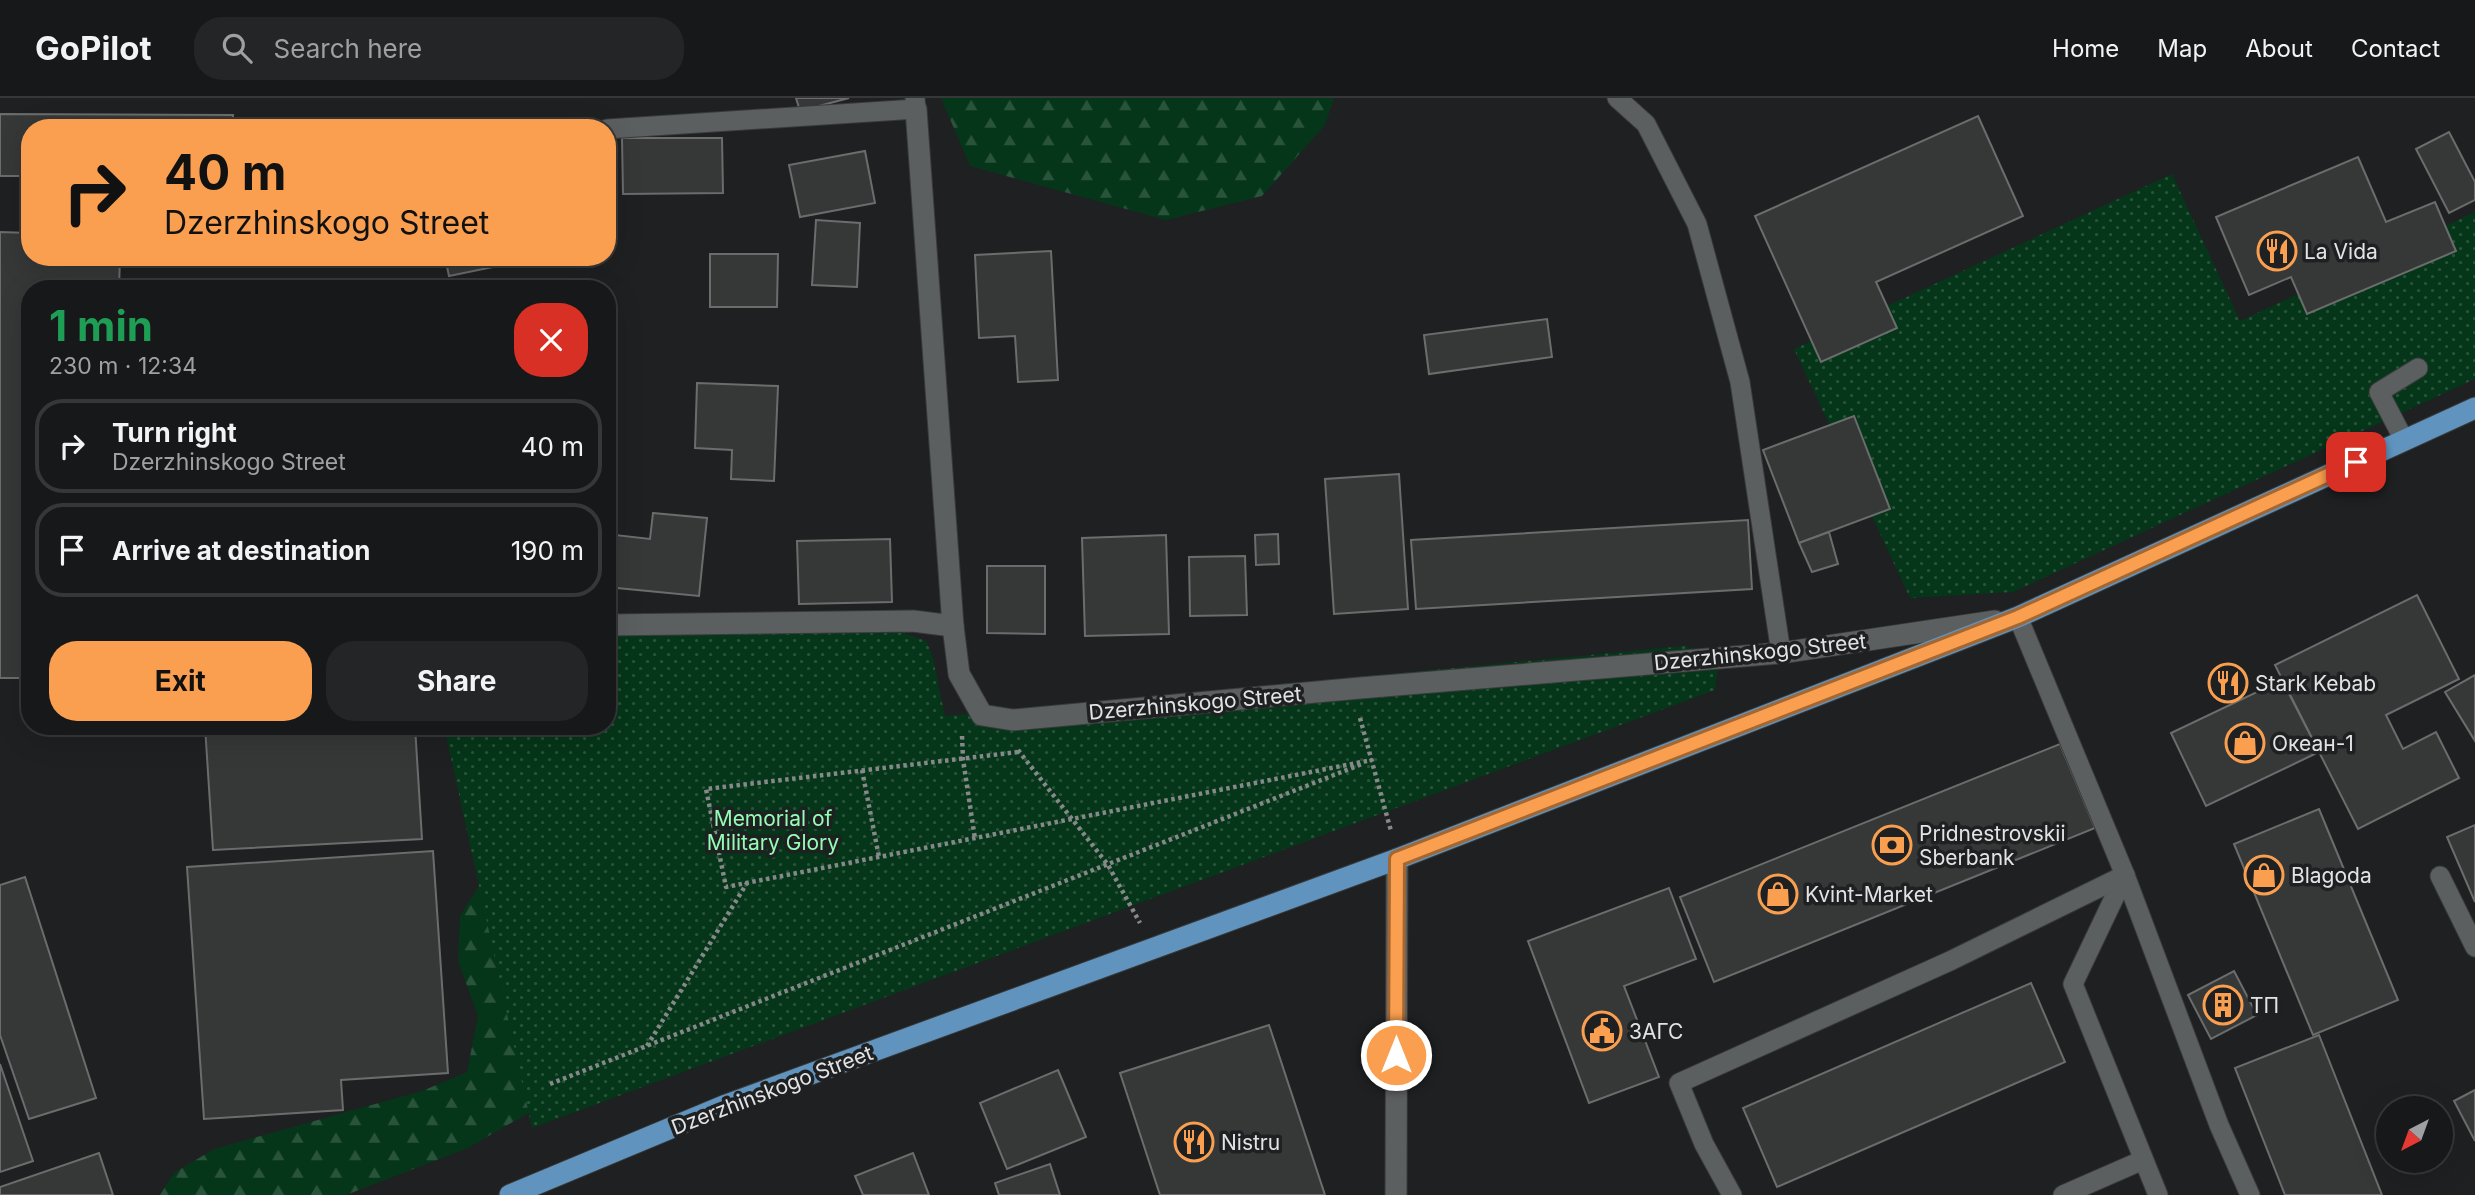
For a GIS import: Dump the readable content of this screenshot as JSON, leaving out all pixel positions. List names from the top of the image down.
{
  "streets": {
    "highway": ["Dzerzhinskogo Street"]
  },
  "parks": ["Memorial of Military Glory"],
  "places": {
    "restaurant": ["La Vida", "Stark Kebab", "Nistru"],
    "shop": ["Океан-1", "Blagoda", "Kvint-Market"],
    "bank": ["Pridnestrovskii Sberbank"],
    "building": ["ТП"],
    "public building": ["ЗАГС"]
  },
  "north": "bottom left",
  "page": {
    "header": "GoPilot",
    "search": "Search here",
    "nav": [
      "Home",
      "Map",
      "About",
      "Contact"
    ],
    "turn": ["40 m", "Dzerzhinskogo Street"],
    "heading": ["1 min", "230 m · 12:34"],
    "list": [
      {
        "name": "Turn right",
        "note": "Dzerzhinskogo Street",
        "value": "40 m"
      },
      {
        "name": "Arrive at destination",
        "value": "190 m"
      }
    ],
    "buttons": ["Exit", "Share"]
  }
}
